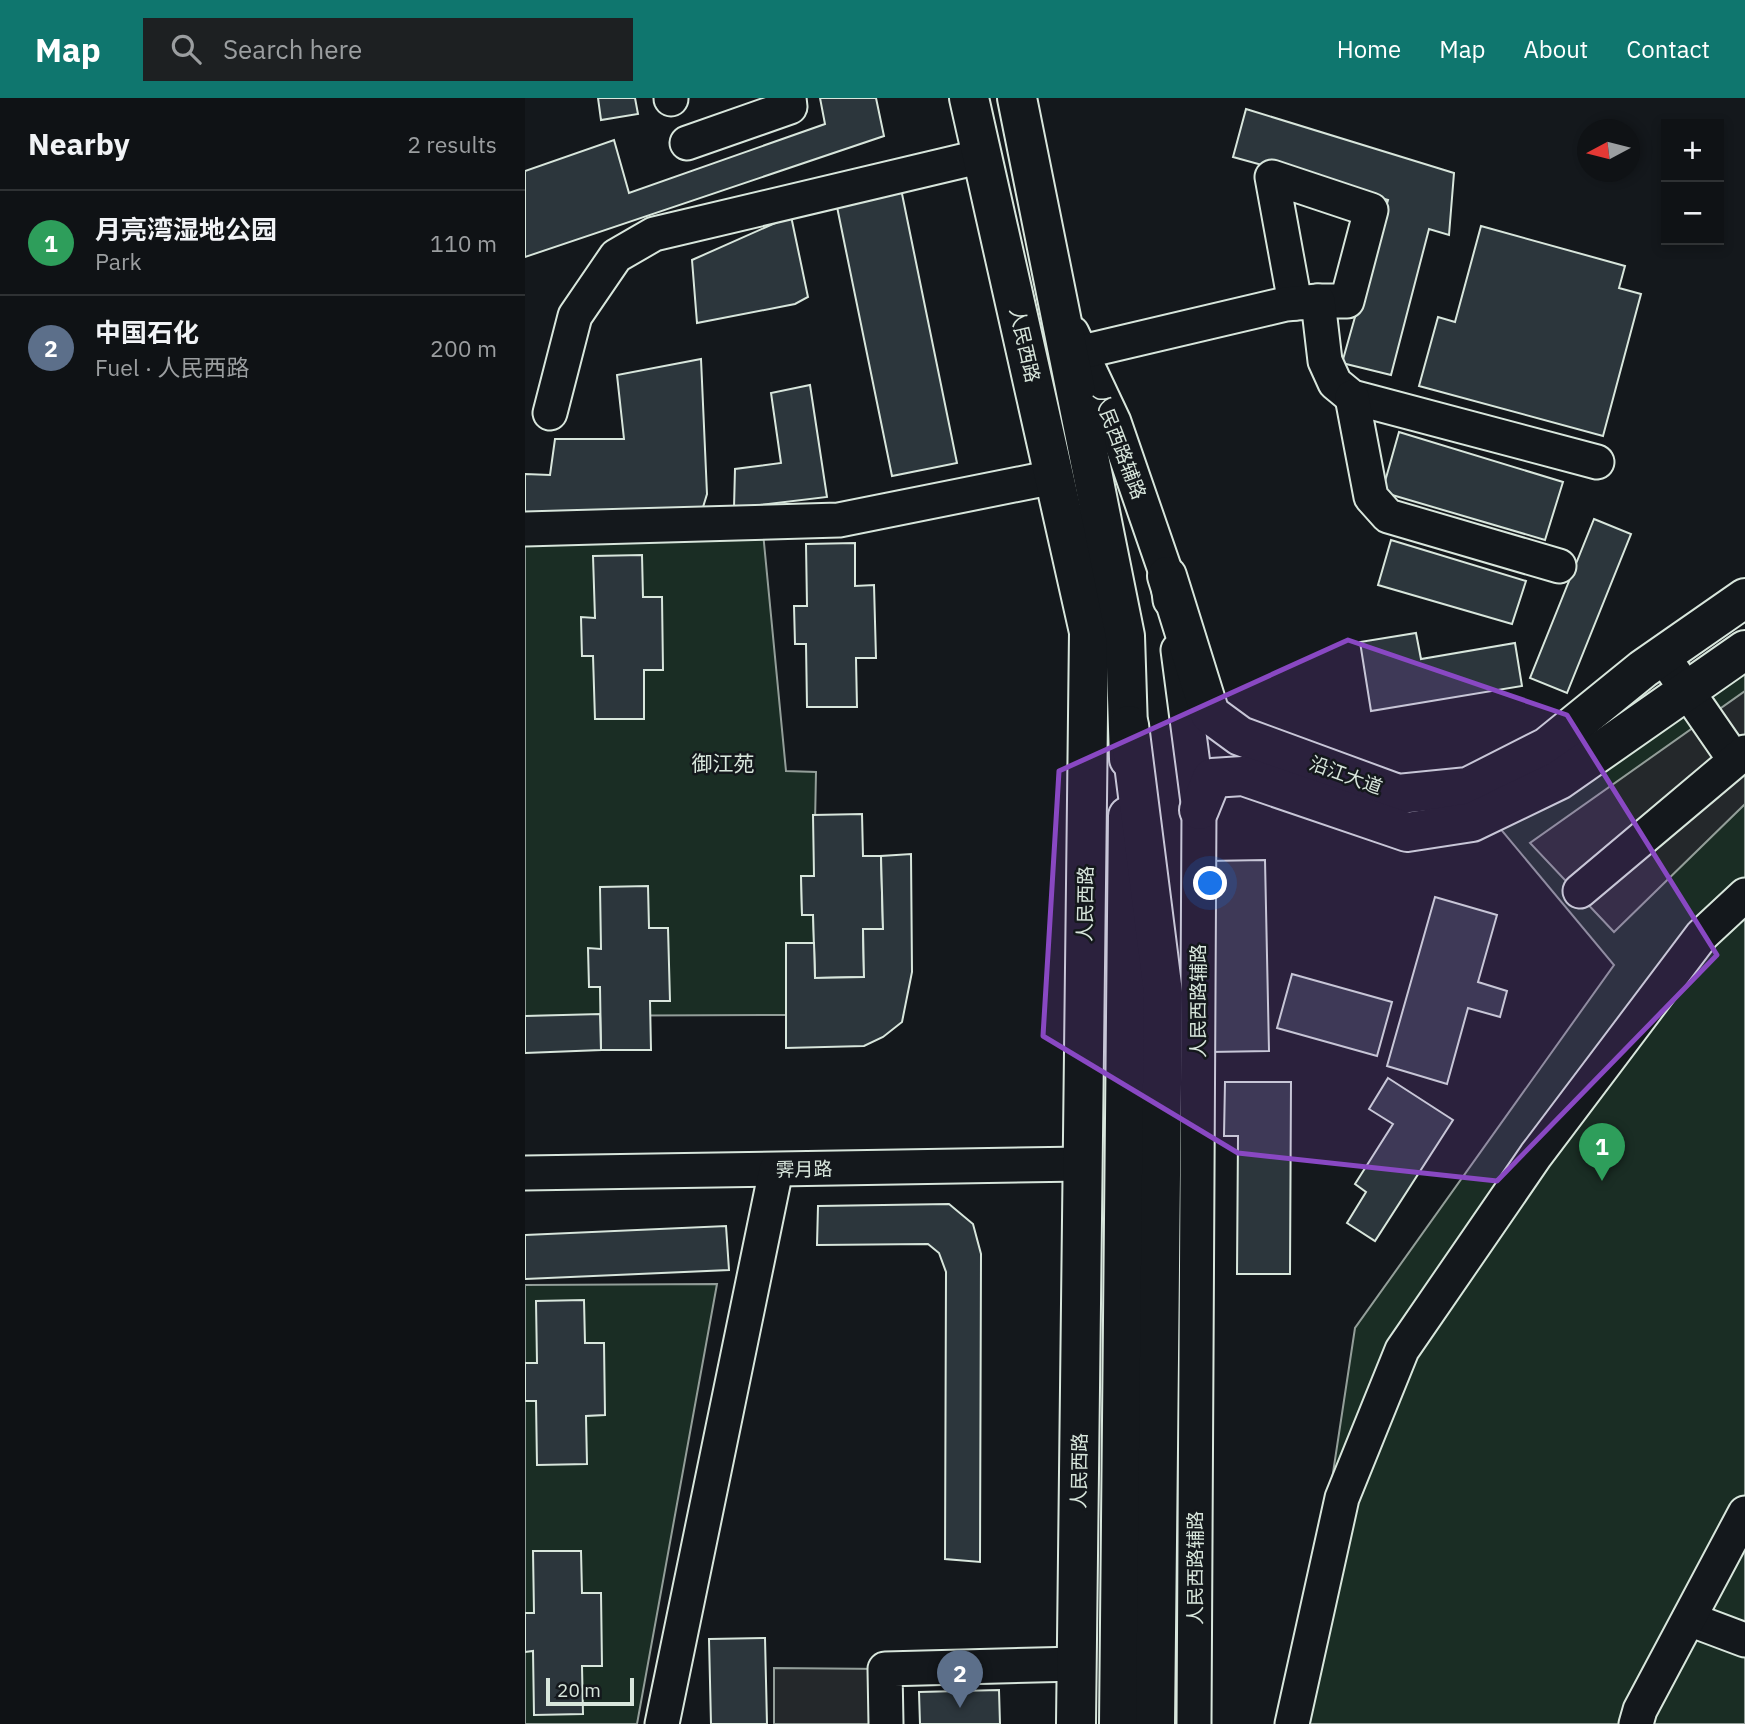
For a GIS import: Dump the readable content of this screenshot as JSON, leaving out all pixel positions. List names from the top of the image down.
{
  "streets": {
    "main road": ["人民西路", "沿江大道"],
    "street": ["人民西路辅路", "霁月路"]
  },
  "crossings": [
    ["人民西路", "人民西路辅路"],
    ["人民西路", "霁月路"],
    ["人民西路辅路", "沿江大道"]
  ],
  "districts": ["御江苑"],
  "scale_bar": "20 m",
  "north": "left",
  "page": {
    "header": "Map",
    "search": "Search here",
    "nav": [
      "Home",
      "Map",
      "About",
      "Contact"
    ],
    "heading": ["Nearby", "2 results"],
    "map_buttons": ["+", "−"],
    "list": [
      {
        "mark": "1",
        "name": "月亮湾湿地公园",
        "note": "Park",
        "value": "110 m"
      },
      {
        "mark": "2",
        "name": "中国石化",
        "note": "Fuel · 人民西路",
        "value": "200 m"
      }
    ],
    "pins": ["1", "2"],
    "scale": "20 m"
  }
}
